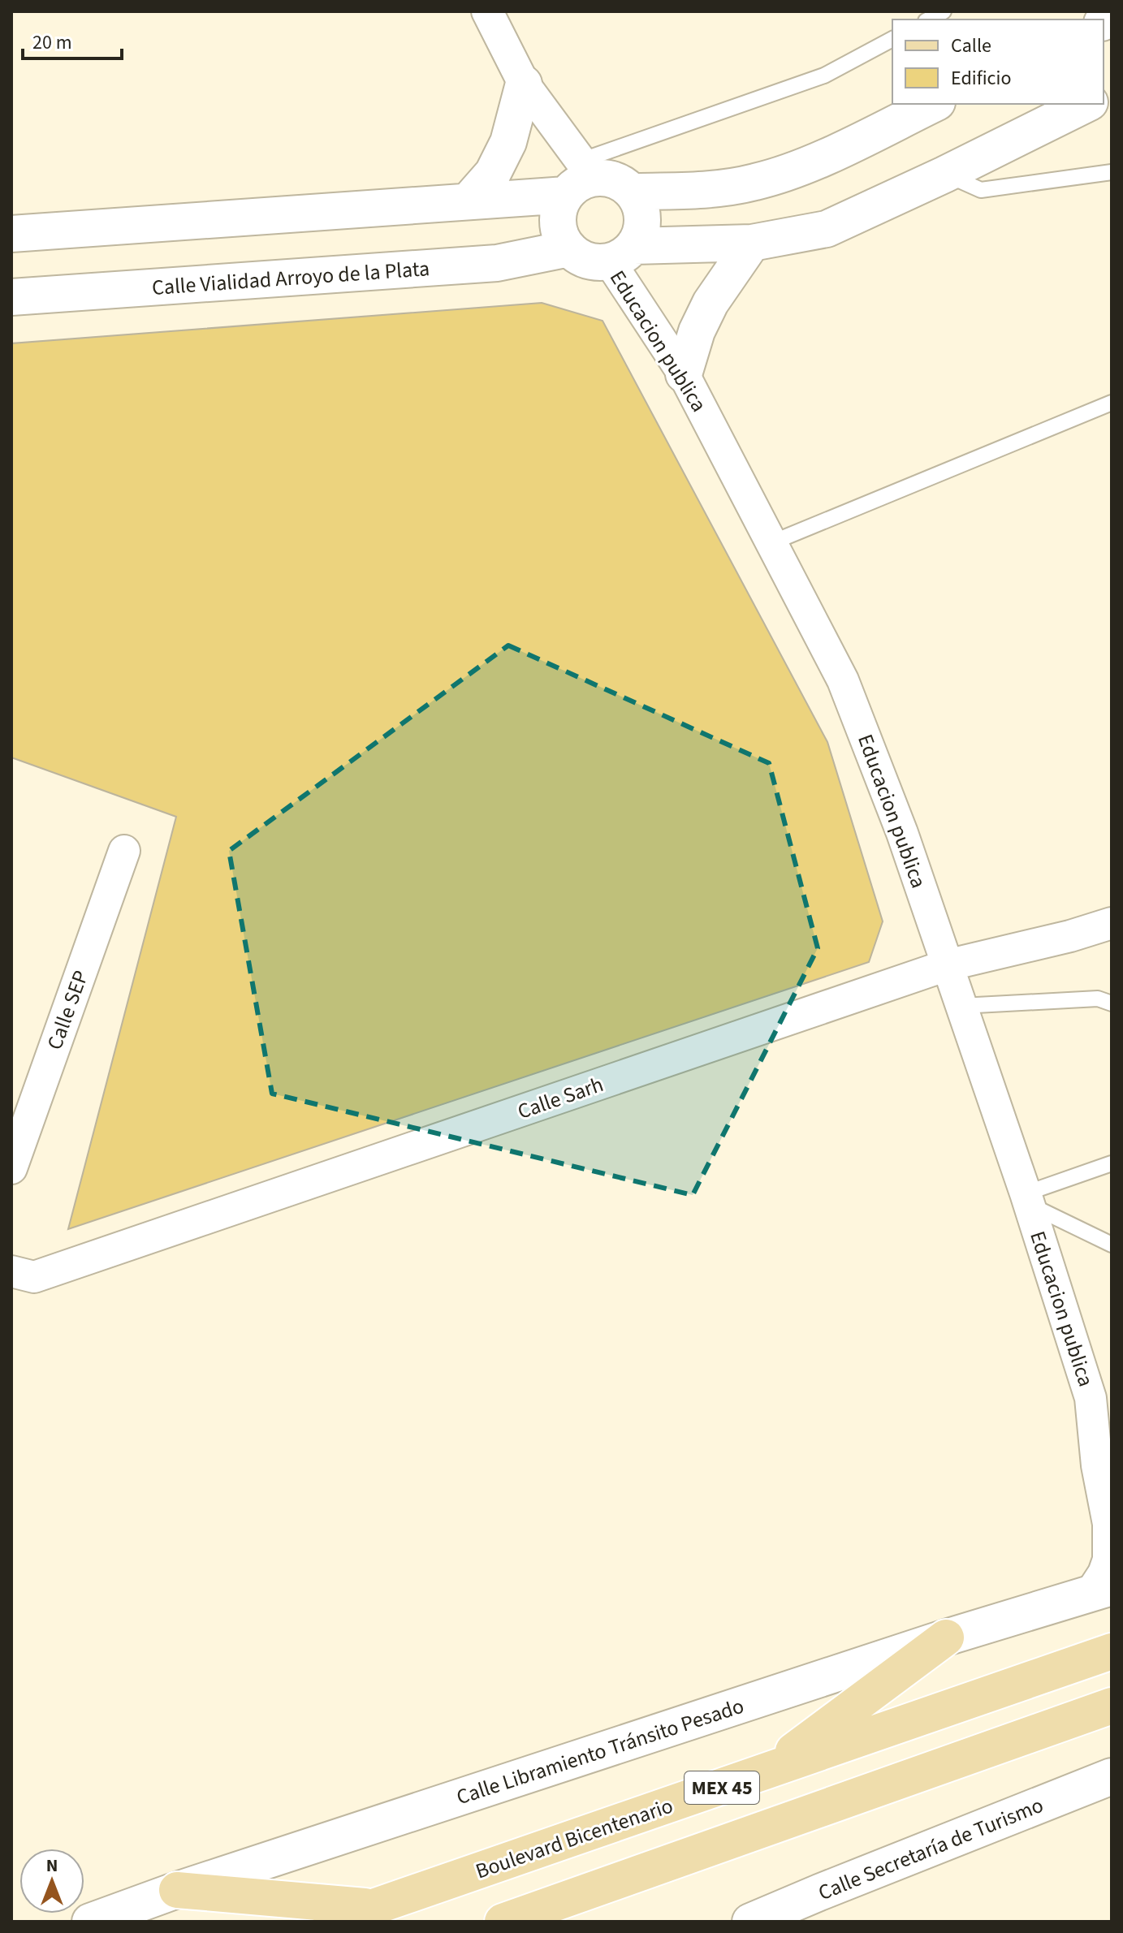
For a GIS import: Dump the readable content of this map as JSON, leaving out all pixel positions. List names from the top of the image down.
{
  "streets": {
    "main road": [
      "Calle Vialidad Arroyo de la Plata",
      "Calle Libramiento Tránsito Pesado",
      "MEX 45",
      "Boulevard Bicentenario",
      "Calle Secretaría de Turismo"
    ],
    "street": ["Educacion publica", "Calle SEP", "Calle Sarh"]
  },
  "crossings": [
    ["Calle Vialidad Arroyo de la Plata", "Educacion publica"],
    ["Educacion publica", "Calle Sarh"]
  ],
  "legend": ["Calle", "Edificio"],
  "scale_bar": "20 m",
  "north": "top"
}
